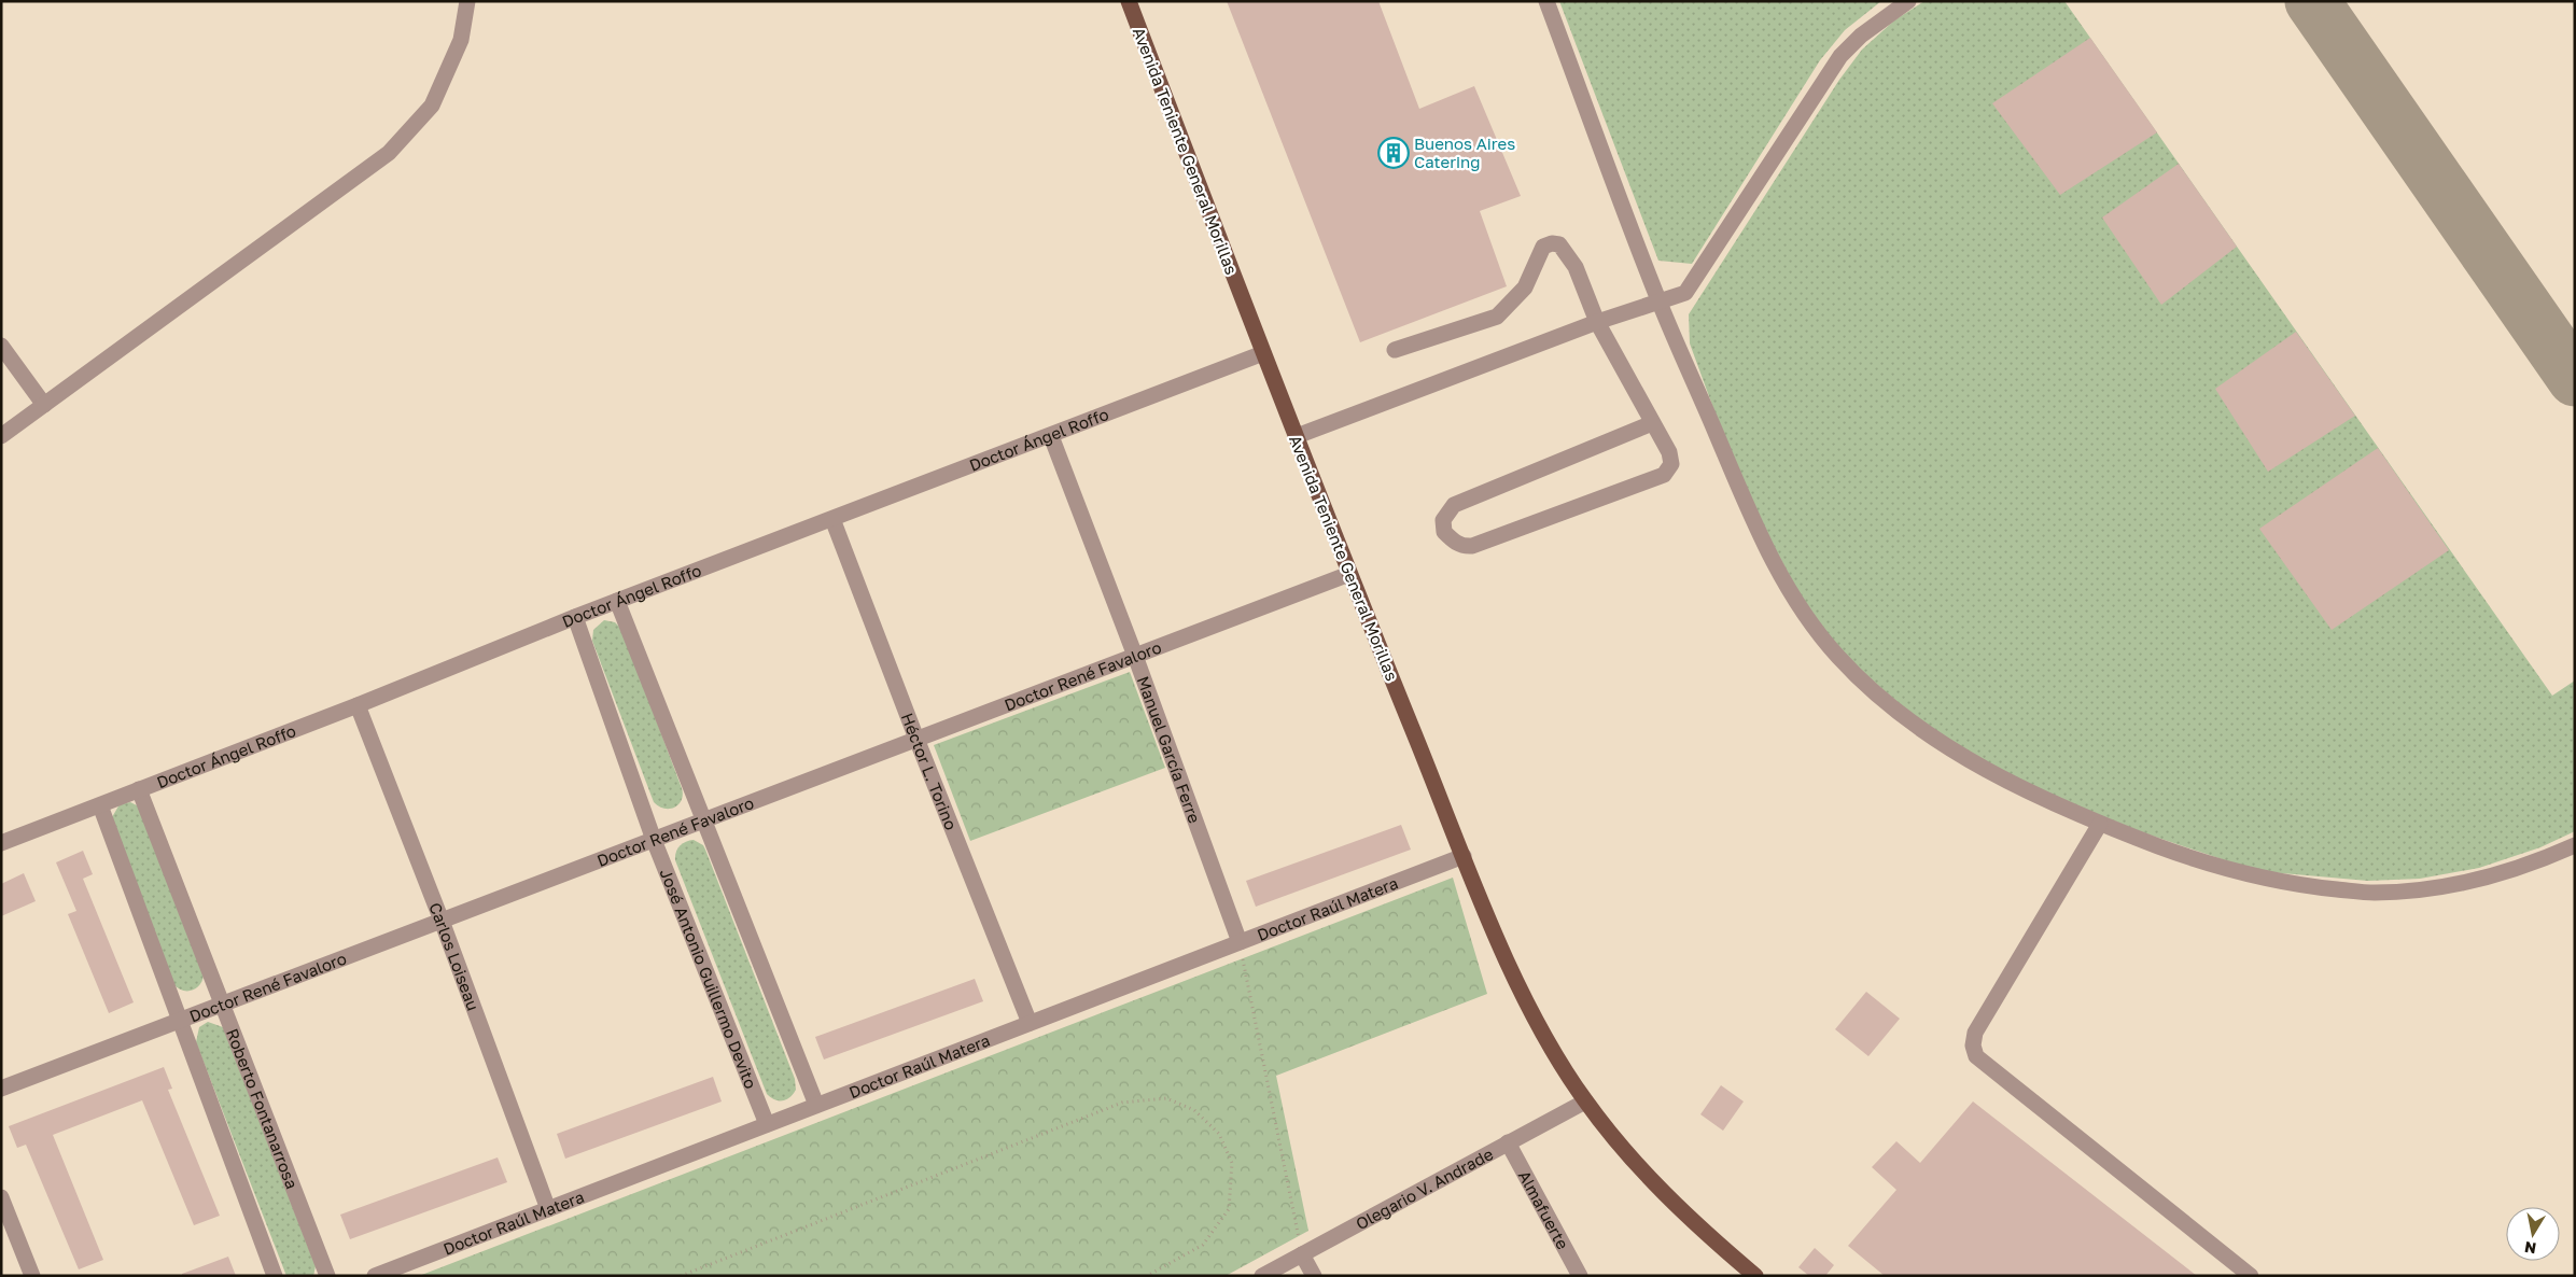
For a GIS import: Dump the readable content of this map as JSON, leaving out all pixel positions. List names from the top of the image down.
{
  "streets": {
    "main road": ["Avenida Teniente General Morillas"],
    "street": [
      "Doctor Ángel Roffo",
      "Doctor René Favaloro",
      "Manuel García Ferre",
      "Héctor L. Torino",
      "Doctor Raúl Matera",
      "Carlos Loiseau",
      "José Antonio Guillermo Devito",
      "Roberto Fontanarrosa",
      "Olegario V. Andrade",
      "Almafuerte"
    ]
  },
  "crossings": [
    ["Avenida Teniente General Morillas", "Doctor Ángel Roffo"],
    ["Avenida Teniente General Morillas", "Doctor René Favaloro"],
    ["Avenida Teniente General Morillas", "Doctor Raúl Matera"],
    ["Avenida Teniente General Morillas", "Olegario V. Andrade"],
    ["Doctor Ángel Roffo", "Manuel García Ferre"],
    ["Doctor Ángel Roffo", "Héctor L. Torino"],
    ["Doctor Ángel Roffo", "Carlos Loiseau"],
    ["Doctor Ángel Roffo", "José Antonio Guillermo Devito"],
    ["Doctor Ángel Roffo", "Roberto Fontanarrosa"],
    ["Doctor René Favaloro", "Manuel García Ferre"],
    ["Doctor René Favaloro", "Héctor L. Torino"],
    ["Doctor René Favaloro", "Carlos Loiseau"],
    ["Doctor René Favaloro", "José Antonio Guillermo Devito"],
    ["Doctor René Favaloro", "Roberto Fontanarrosa"],
    ["Manuel García Ferre", "Doctor Raúl Matera"],
    ["Héctor L. Torino", "Doctor Raúl Matera"],
    ["Doctor Raúl Matera", "Carlos Loiseau"],
    ["Doctor Raúl Matera", "José Antonio Guillermo Devito"],
    ["Olegario V. Andrade", "Almafuerte"]
  ],
  "places": {
    "building": ["Buenos Aires Catering"]
  },
  "north": "bottom"
}
